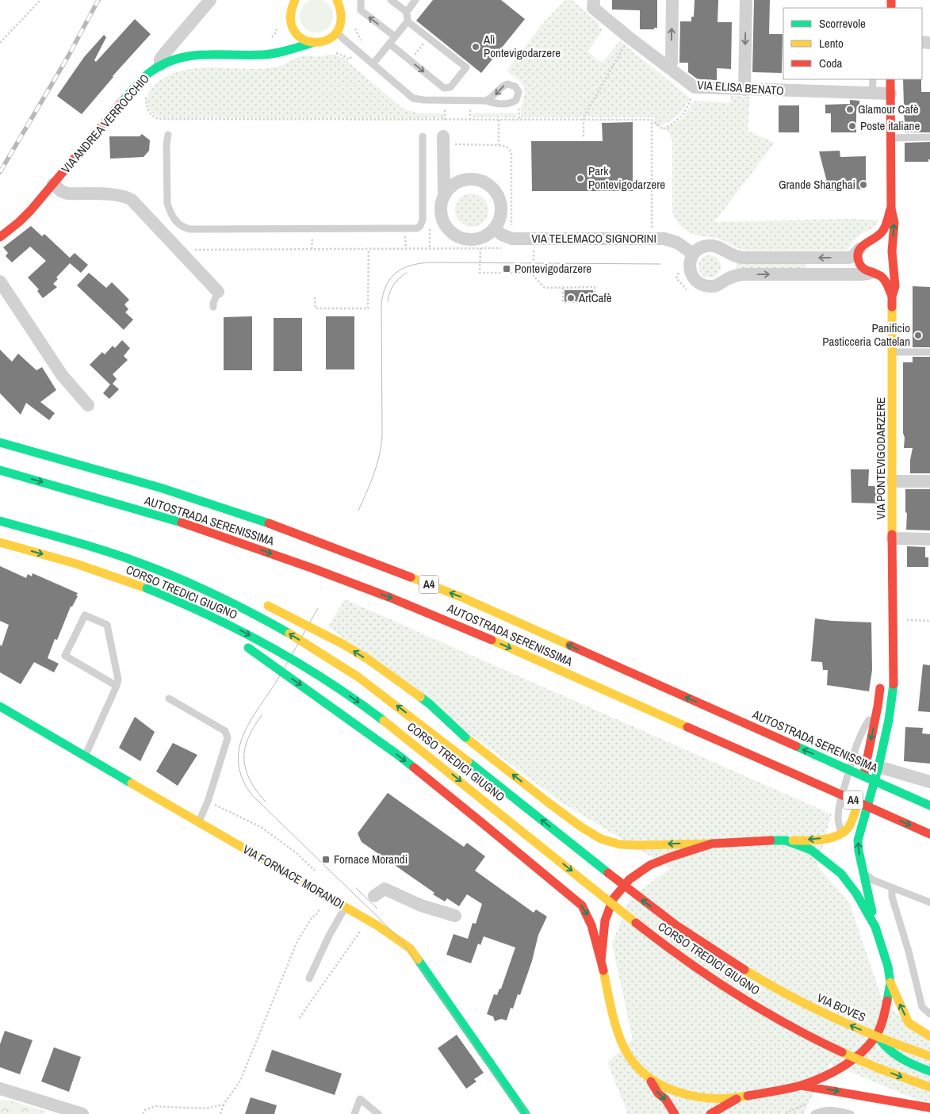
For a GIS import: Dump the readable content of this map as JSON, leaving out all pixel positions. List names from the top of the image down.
{
  "streets": {
    "main road": [
      "VIA ANDREA VERROCCHIO",
      "VIA PONTEVIGODARZERE",
      "AUTOSTRADA SERENISSIMA",
      "A4",
      "CORSO TREDICI GIUGNO",
      "VIA FORNACE MORANDI",
      "VIA BOVES"
    ],
    "street": ["VIA ELISA BENATO", "VIA TELEMACO SIGNORINI"]
  },
  "crossings": [
    ["VIA ELISA BENATO", "VIA PONTEVIGODARZERE"],
    ["CORSO TREDICI GIUGNO", "VIA BOVES"]
  ],
  "places": {
    "other": [
      "Alì Pontevigodarzere",
      "Glamour Cafè",
      "Poste italiane",
      "Park Pontevigodarzere",
      "Grande Shanghai",
      "ArtCafè",
      "Panificio Pasticceria Cattelan"
    ],
    "transit": ["Pontevigodarzere", "Fornace Morandi"]
  },
  "legend": ["Scorrevole", "Lento", "Coda"]
}
